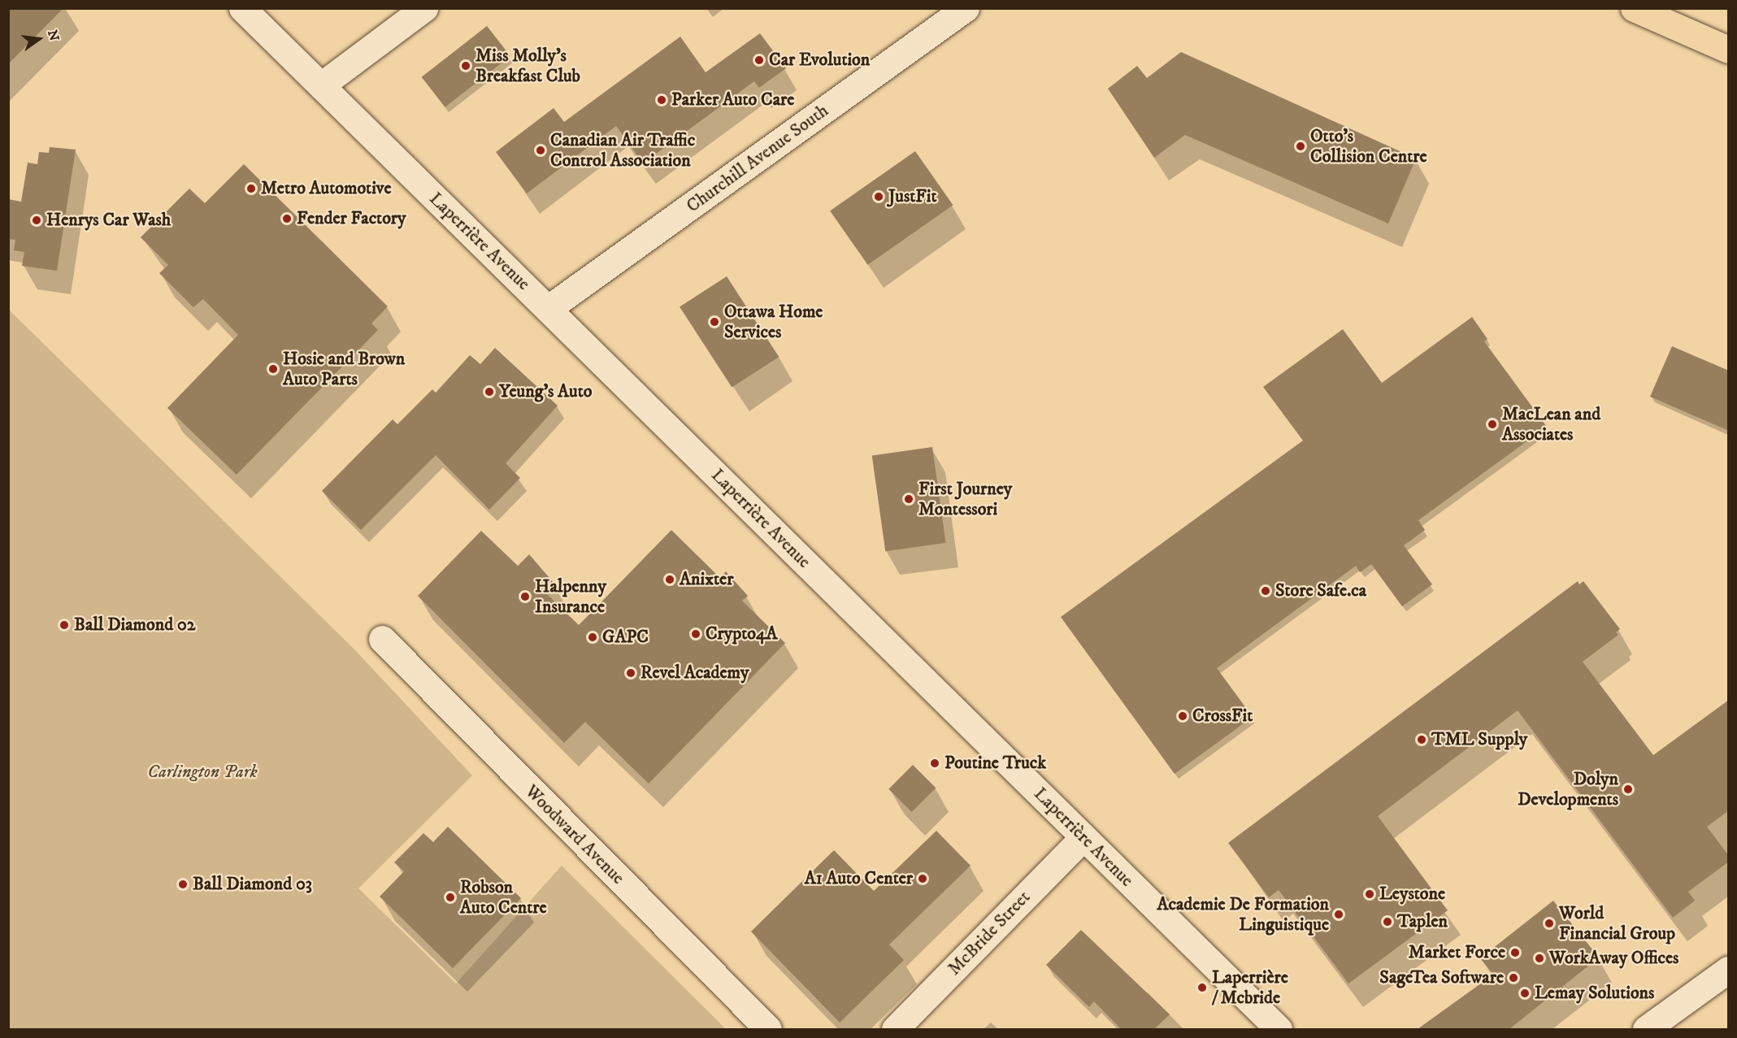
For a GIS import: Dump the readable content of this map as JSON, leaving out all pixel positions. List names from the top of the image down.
{
  "streets": {
    "street": [
      "Churchill Avenue South",
      "Laperrière Avenue",
      "Woodward Avenue",
      "McBride Street"
    ]
  },
  "crossings": [
    ["Churchill Avenue South", "Laperrière Avenue"],
    ["Laperrière Avenue", "McBride Street"]
  ],
  "parks": ["Carlington Park"],
  "places": [
    "Car Evolution",
    "Miss Molly's Breakfast Club",
    "Parker Auto Care",
    "Otto's Collision Centre",
    "Canadian Air Traffic Control Association",
    "Metro Automotive",
    "JustFit",
    "Fender Factory",
    "Henrys Car Wash",
    "Ottawa Home Services",
    "Hosie and Brown Auto Parts",
    "Yeung's Auto",
    "MacLean and Associates",
    "First Journey Montessori",
    "Anixter",
    "Store Safe.ca",
    "Halpenny Insurance",
    "Ball Diamond 02",
    "Crypto4A",
    "GAPC",
    "Revel Academy",
    "CrossFit",
    "TML Supply",
    "Poutine Truck",
    "Dolyn Developments",
    "A1 Auto Center",
    "Ball Diamond 03",
    "Leystone",
    "Robson Auto Centre",
    "Academie De Formation Linguistique",
    "Taplen",
    "World Financial Group",
    "Market Force",
    "WorkAway Offices",
    "SageTea Software",
    "Laperrière / Mcbride",
    "Lemay Solutions"
  ],
  "north": "right"
}
